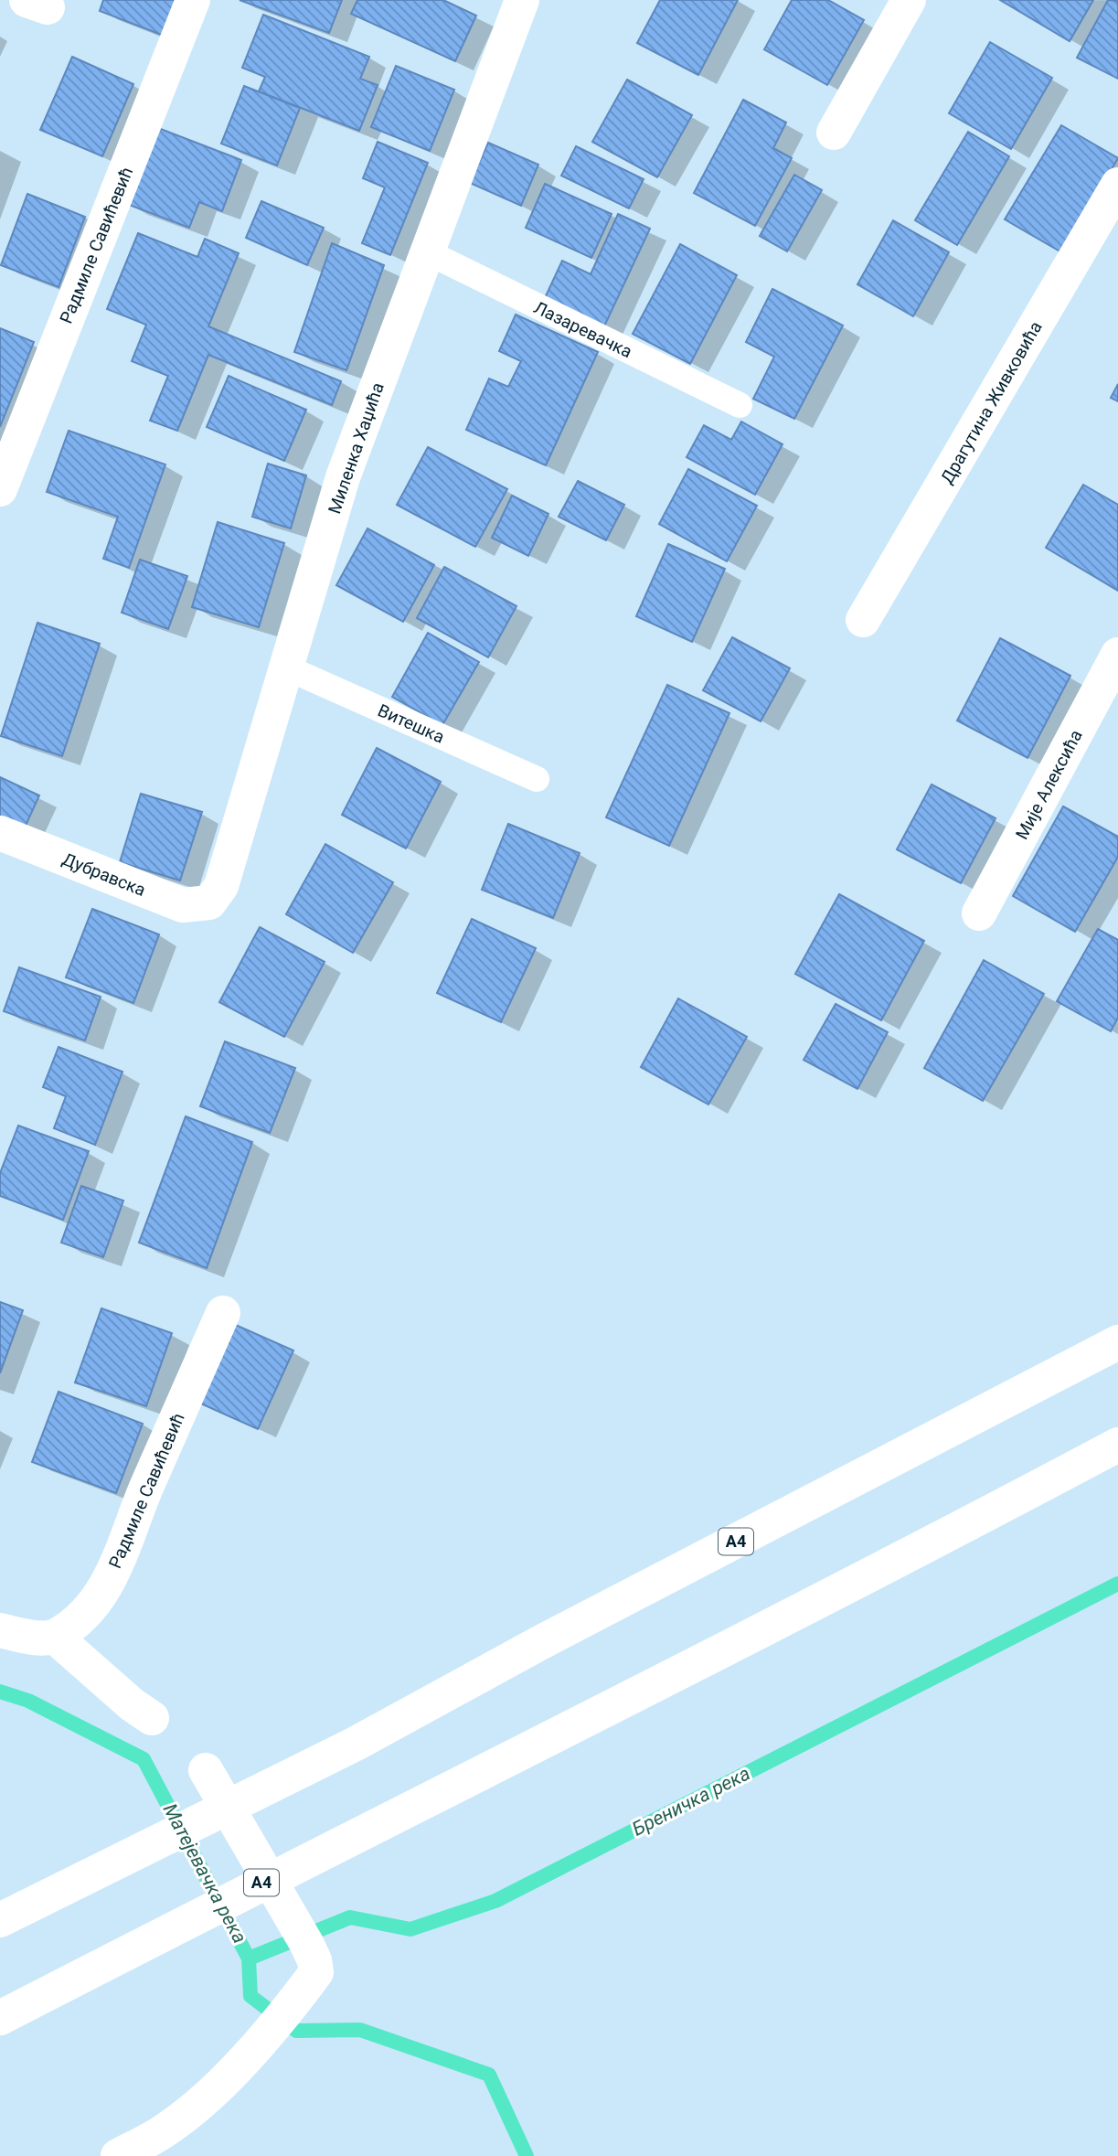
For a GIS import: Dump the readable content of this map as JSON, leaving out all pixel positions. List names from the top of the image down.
{
  "streets": {
    "main road": [
      "Радмиле Савићевић",
      "Драгутина Живковића",
      "Миленка Хаџића",
      "Мије Алексића",
      "Дубравска",
      "A4"
    ],
    "lane": ["Лазаревачка", "Витешка"]
  },
  "crossings": [
    ["Лазаревачка", "Миленка Хаџића"],
    ["Миленка Хаџића", "Витешка"],
    ["Миленка Хаџића", "Дубравска"]
  ],
  "water": ["Бреничка река", "Матејевачка река"]
}
